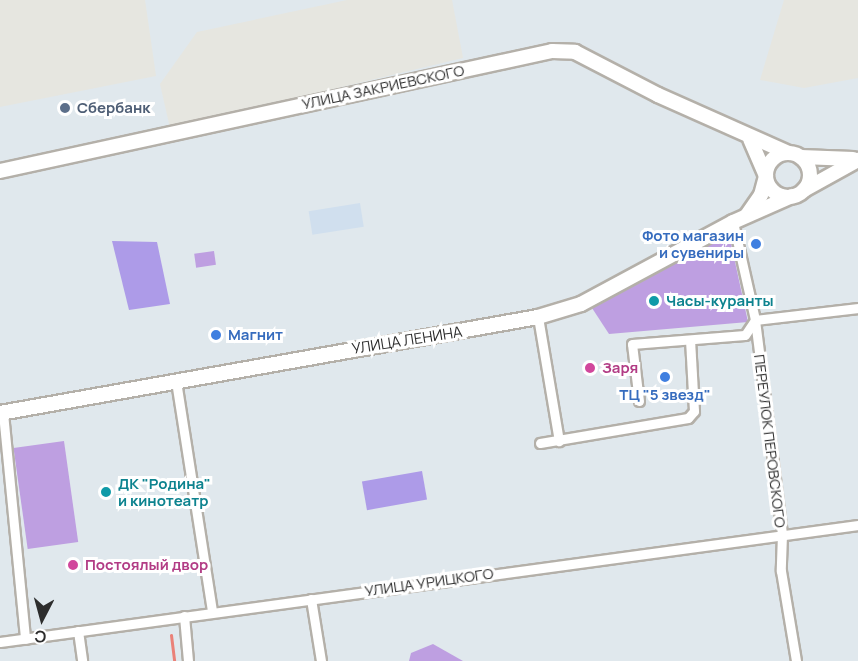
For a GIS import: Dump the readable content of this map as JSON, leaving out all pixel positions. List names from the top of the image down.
{
  "streets": {
    "main road": ["УЛИЦА ЗАКРИЕВСКОГО", "УЛИЦА ЛЕНИНА"],
    "street": ["ПЕРЕУЛОК ПЕРОВСКОГО", "УЛИЦА УРИЦКОГО"]
  },
  "crossings": [
    ["УЛИЦА ЗАКРИЕВСКОГО", "УЛИЦА ЛЕНИНА"],
    ["УЛИЦА ЛЕНИНА", "ПЕРЕУЛОК ПЕРОВСКОГО"],
    ["ПЕРЕУЛОК ПЕРОВСКОГО", "УЛИЦА УРИЦКОГО"]
  ],
  "places": [
    "Сбербанк",
    "Фото магазин и сувениры",
    "Часы-куранты",
    "Магнит",
    "Заря",
    "ТЦ \"5 звезд\"",
    "ДК \"Родина\" и кинотеатр",
    "Постоялый двор"
  ],
  "north": "bottom"
}
